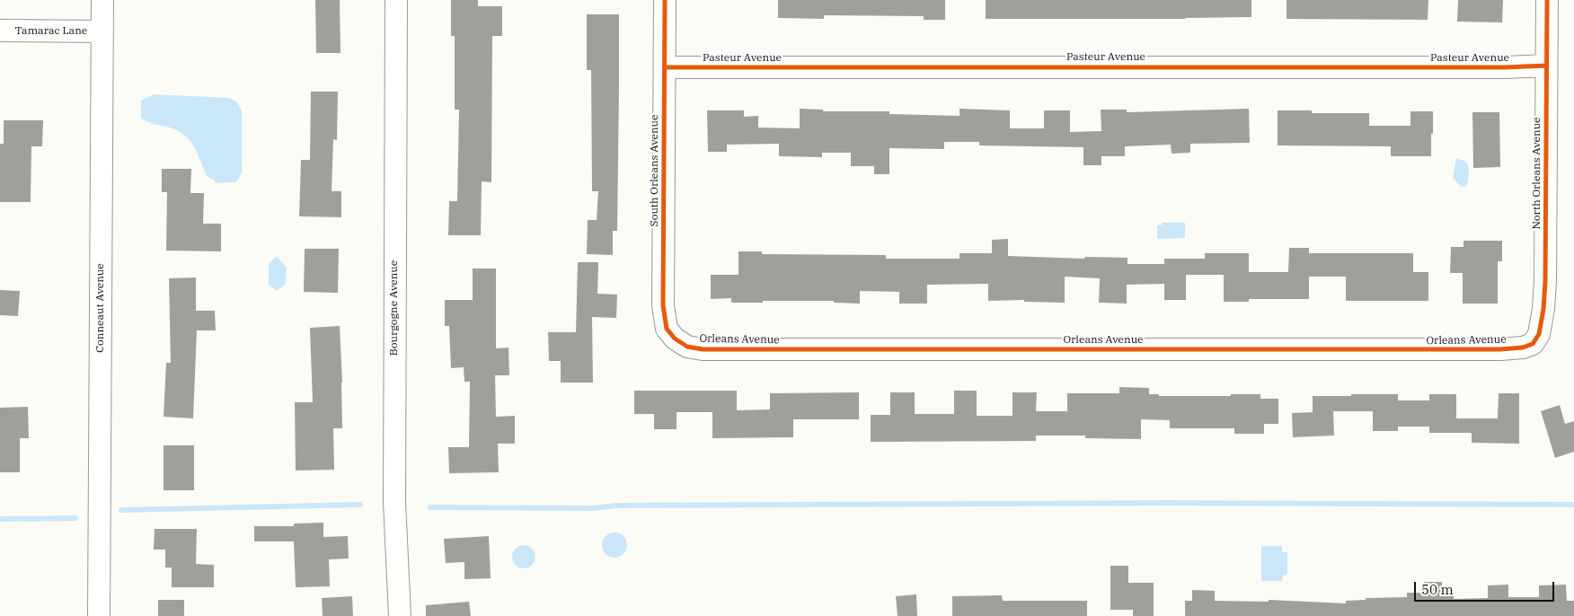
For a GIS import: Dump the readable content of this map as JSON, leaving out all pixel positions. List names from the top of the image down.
{
  "streets": {
    "street": [
      "Tamarac Lane",
      "Pasteur Avenue",
      "South Orleans Avenue",
      "North Orleans Avenue",
      "Conneaut Avenue",
      "Bourgogne Avenue",
      "Orleans Avenue"
    ]
  },
  "crossings": [
    ["Tamarac Lane", "Conneaut Avenue"],
    ["Pasteur Avenue", "South Orleans Avenue"],
    ["Pasteur Avenue", "North Orleans Avenue"],
    ["South Orleans Avenue", "Orleans Avenue"],
    ["North Orleans Avenue", "Orleans Avenue"]
  ],
  "scale_bar": "50 m"
}
